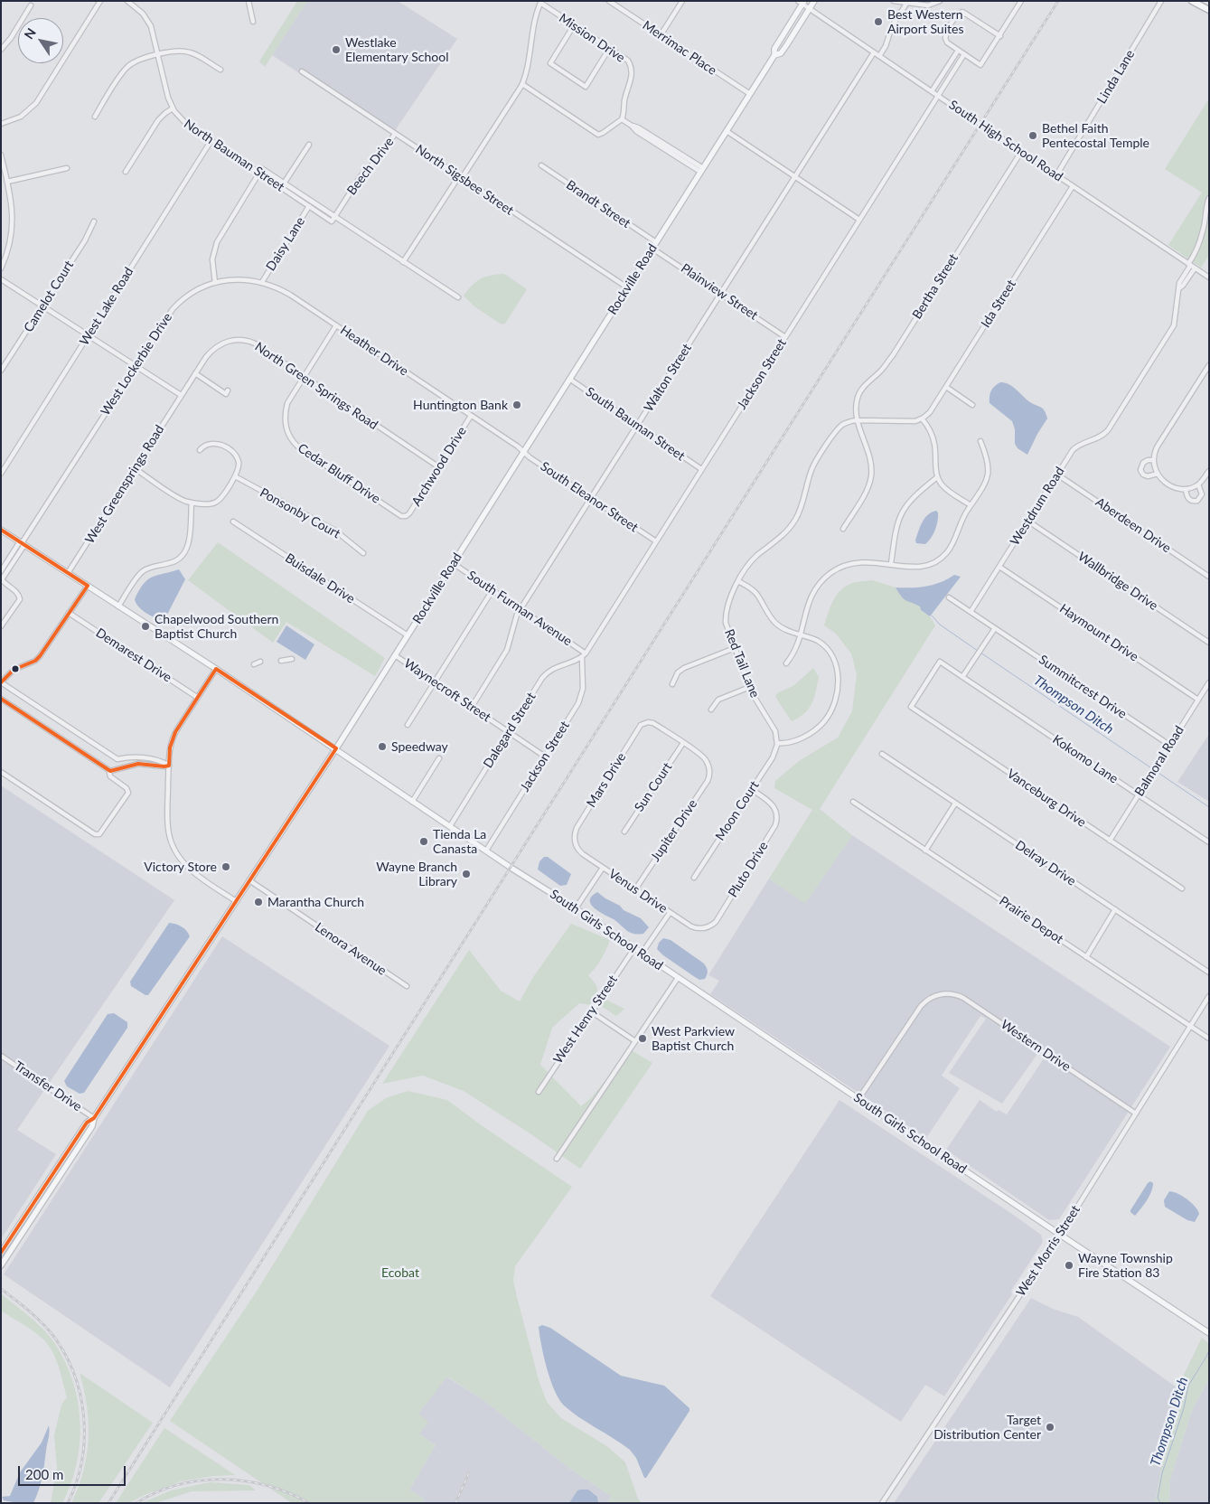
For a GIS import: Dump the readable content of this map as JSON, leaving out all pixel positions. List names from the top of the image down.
{
  "streets": {
    "main road": ["Rockville Road", "South Girls School Road"],
    "street": [
      "Mission Drive",
      "Merrimac Place",
      "Linda Lane",
      "South High School Road",
      "North Bauman Street",
      "Beech Drive",
      "North Sigsbee Street",
      "Brandt Street",
      "Daisy Lane",
      "Bertha Street",
      "Plainview Street",
      "Camelot Court",
      "Ida Street",
      "West Lake Road",
      "Heather Drive",
      "West Lockerbie Drive",
      "Jackson Street",
      "Walton Street",
      "North Green Springs Road",
      "South Bauman Street",
      "Archwood Drive",
      "Cedar Bluff Drive",
      "West Greensprings Road",
      "South Eleanor Street",
      "Westdrum Road",
      "Ponsonby Court",
      "Aberdeen Drive",
      "Buisdale Drive",
      "Wallbridge Drive",
      "South Furman Avenue",
      "Haymount Drive",
      "Demarest Drive",
      "Red Tail Lane",
      "Summitcrest Drive",
      "Waynecroft Street",
      "Dalegard Street",
      "Kokomo Lane",
      "Balmoral Road",
      "Mars Drive",
      "Sun Court",
      "Vanceburg Drive",
      "Moon Court",
      "Jupiter Drive",
      "Delray Drive",
      "Pluto Drive",
      "Venus Drive",
      "Prairie Depot",
      "Lenora Avenue",
      "West Henry Street",
      "Western Drive",
      "Transfer Drive",
      "West Morris Street"
    ]
  },
  "crossings": [
    ["Merrimac Place", "Rockville Road"],
    ["Linda Lane", "South High School Road"],
    ["South High School Road", "Rockville Road"],
    ["South High School Road", "Bertha Street"],
    ["South High School Road", "Ida Street"],
    ["South High School Road", "Jackson Street"],
    ["South High School Road", "Walton Street"],
    ["South High School Road", "Westdrum Road"],
    ["North Bauman Street", "Beech Drive"],
    ["North Bauman Street", "Daisy Lane"],
    ["North Bauman Street", "West Lake Road"],
    ["Beech Drive", "North Sigsbee Street"],
    ["North Sigsbee Street", "Rockville Road"],
    ["Brandt Street", "Rockville Road"],
    ["Daisy Lane", "Heather Drive"],
    ["Rockville Road", "Plainview Street"],
    ["Rockville Road", "Heather Drive"],
    ["Rockville Road", "South Bauman Street"],
    ["Rockville Road", "South Eleanor Street"],
    ["Rockville Road", "Buisdale Drive"],
    ["Rockville Road", "South Furman Avenue"],
    ["Rockville Road", "Waynecroft Street"],
    ["Rockville Road", "South Girls School Road"],
    ["Rockville Road", "Lenora Avenue"],
    ["Rockville Road", "Transfer Drive"],
    ["Bertha Street", "Red Tail Lane"],
    ["Plainview Street", "Jackson Street"],
    ["Plainview Street", "Walton Street"],
    ["Heather Drive", "West Lockerbie Drive"],
    ["Heather Drive", "Archwood Drive"],
    ["Heather Drive", "Cedar Bluff Drive"],
    ["Heather Drive", "South Eleanor Street"],
    ["West Lockerbie Drive", "South Girls School Road"],
    ["Jackson Street", "South Bauman Street"],
    ["Jackson Street", "South Eleanor Street"],
    ["Jackson Street", "South Furman Avenue"],
    ["Jackson Street", "Waynecroft Street"],
    ["Jackson Street", "Dalegard Street"],
    ["Jackson Street", "South Girls School Road"],
    ["Walton Street", "South Bauman Street"],
    ["Walton Street", "South Eleanor Street"],
    ["Walton Street", "South Furman Avenue"],
    ["Walton Street", "Waynecroft Street"],
    ["North Green Springs Road", "Archwood Drive"],
    ["North Green Springs Road", "Cedar Bluff Drive"],
    ["North Green Springs Road", "West Greensprings Road"],
    ["Archwood Drive", "Cedar Bluff Drive"],
    ["West Greensprings Road", "South Girls School Road"],
    ["Westdrum Road", "Aberdeen Drive"],
    ["Westdrum Road", "Wallbridge Drive"],
    ["Westdrum Road", "Haymount Drive"],
    ["South Furman Avenue", "Dalegard Street"],
    ["Haymount Drive", "Balmoral Road"],
    ["Red Tail Lane", "Moon Court"],
    ["Summitcrest Drive", "Balmoral Road"],
    ["Waynecroft Street", "Dalegard Street"],
    ["Dalegard Street", "South Girls School Road"],
    ["Kokomo Lane", "Balmoral Road"],
    ["Kokomo Lane", "Vanceburg Drive"],
    ["Balmoral Road", "Vanceburg Drive"],
    ["Mars Drive", "Sun Court"],
    ["Mars Drive", "Jupiter Drive"],
    ["Mars Drive", "Venus Drive"],
    ["Sun Court", "Jupiter Drive"],
    ["Moon Court", "Pluto Drive"],
    ["Jupiter Drive", "Venus Drive"],
    ["Pluto Drive", "Venus Drive"],
    ["Prairie Depot", "West Morris Street"],
    ["South Girls School Road", "West Henry Street"],
    ["South Girls School Road", "Western Drive"],
    ["South Girls School Road", "West Morris Street"],
    ["Western Drive", "West Morris Street"]
  ],
  "water": ["Thompson Ditch"],
  "parks": ["Ecobat"],
  "places": [
    "Best Western Airport Suites",
    "Westlake Elementary School",
    "Bethel Faith Pentecostal Temple",
    "Huntington Bank",
    "Chapelwood Southern Baptist Church",
    "Speedway",
    "Tienda La Canasta",
    "Victory Store",
    "Wayne Branch Library",
    "Marantha Church",
    "West Parkview Baptist Church",
    "Wayne Township Fire Station 83",
    "Target Distribution Center"
  ],
  "scale_bar": "200 m",
  "north": "top left"
}
